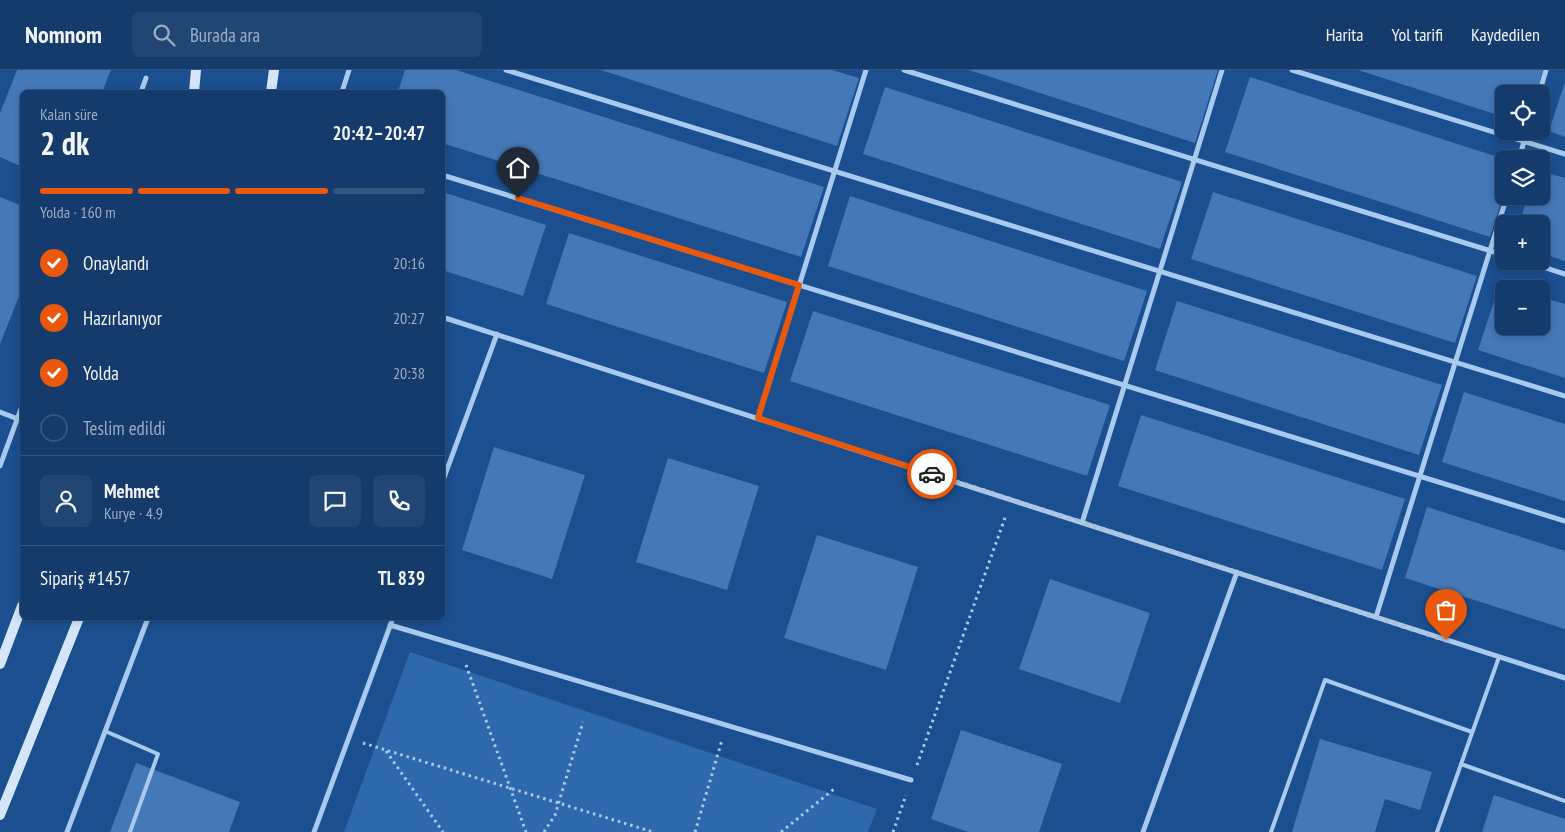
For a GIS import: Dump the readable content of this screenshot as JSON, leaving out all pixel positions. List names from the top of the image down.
{
  "page": {
    "header": "Nomnom",
    "search": "Burada ara",
    "nav": ["Harita", "Yol tarifi", "Kaydedilen"],
    "map_buttons": ["+", "−"],
    "heading": ["2 dk", "Kalan süre", "20:42–20:47"],
    "panel": [
      "Mehmet",
      "Kurye · 4.9",
      "Sipariş #1457",
      "TL 839"
    ],
    "bar": "Yolda · 160 m",
    "list": [
      ["Onaylandı", "20:16"],
      ["Hazırlanıyor", "20:27"],
      ["Yolda", "20:38"],
      "Teslim edildi"
    ]
  }
}
